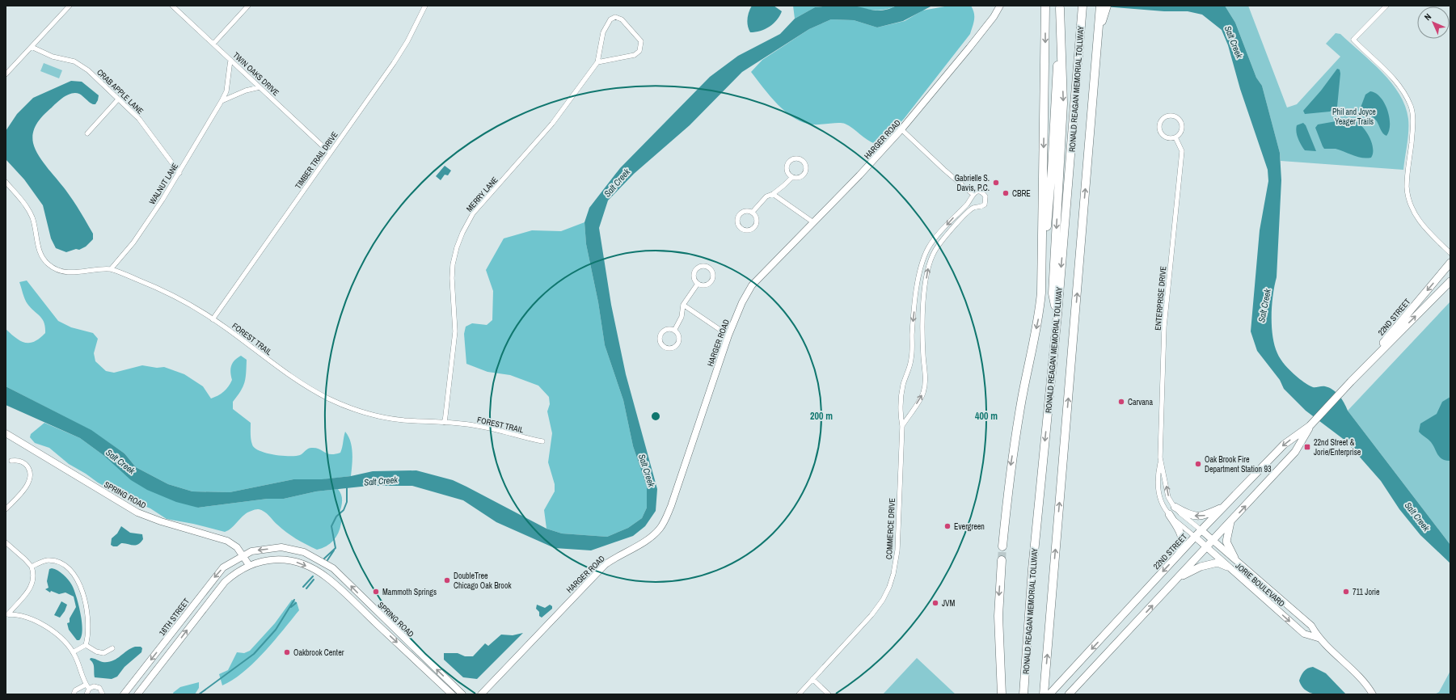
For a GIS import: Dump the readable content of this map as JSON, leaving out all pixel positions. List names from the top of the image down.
{
  "streets": {
    "highway": ["RONALD REAGAN MEMORIAL TOLLWAY"],
    "main road": ["22ND STREET"],
    "street": [
      "TWIN OAKS DRIVE",
      "CRAB APPLE LANE",
      "HARGER ROAD",
      "TIMBER TRAIL DRIVE",
      "WALNUT LANE",
      "MERRY LANE",
      "ENTERPRISE DRIVE",
      "FOREST TRAIL",
      "SPRING ROAD",
      "COMMERCE DRIVE",
      "JORIE BOULEVARD",
      "16TH STREET"
    ]
  },
  "crossings": [
    ["TWIN OAKS DRIVE", "TIMBER TRAIL DRIVE"],
    ["TWIN OAKS DRIVE", "WALNUT LANE"],
    ["RONALD REAGAN MEMORIAL TOLLWAY", "22ND STREET"],
    ["CRAB APPLE LANE", "WALNUT LANE"],
    ["TIMBER TRAIL DRIVE", "FOREST TRAIL"],
    ["WALNUT LANE", "FOREST TRAIL"],
    ["MERRY LANE", "FOREST TRAIL"],
    ["ENTERPRISE DRIVE", "22ND STREET"],
    ["ENTERPRISE DRIVE", "JORIE BOULEVARD"],
    ["22ND STREET", "JORIE BOULEVARD"],
    ["SPRING ROAD", "16TH STREET"]
  ],
  "one_way": ["COMMERCE DRIVE"],
  "water": ["Salt Creek"],
  "parks": ["Phil and Joyce Yeager Trails"],
  "places": {
    "other": [
      "Gabrielle S. Davis, P.C.",
      "CBRE",
      "Carvana",
      "Oak Brook Fire Department Station 93",
      "Evergreen",
      "DoubleTree Chicago Oak Brook",
      "Mammoth Springs",
      "711 Jorie",
      "JVM",
      "Oakbrook Center"
    ],
    "transit": ["22nd Street & Jorie/Enterprise"]
  },
  "north": "top left",
  "rings": ["200 m", "400 m"]
}
